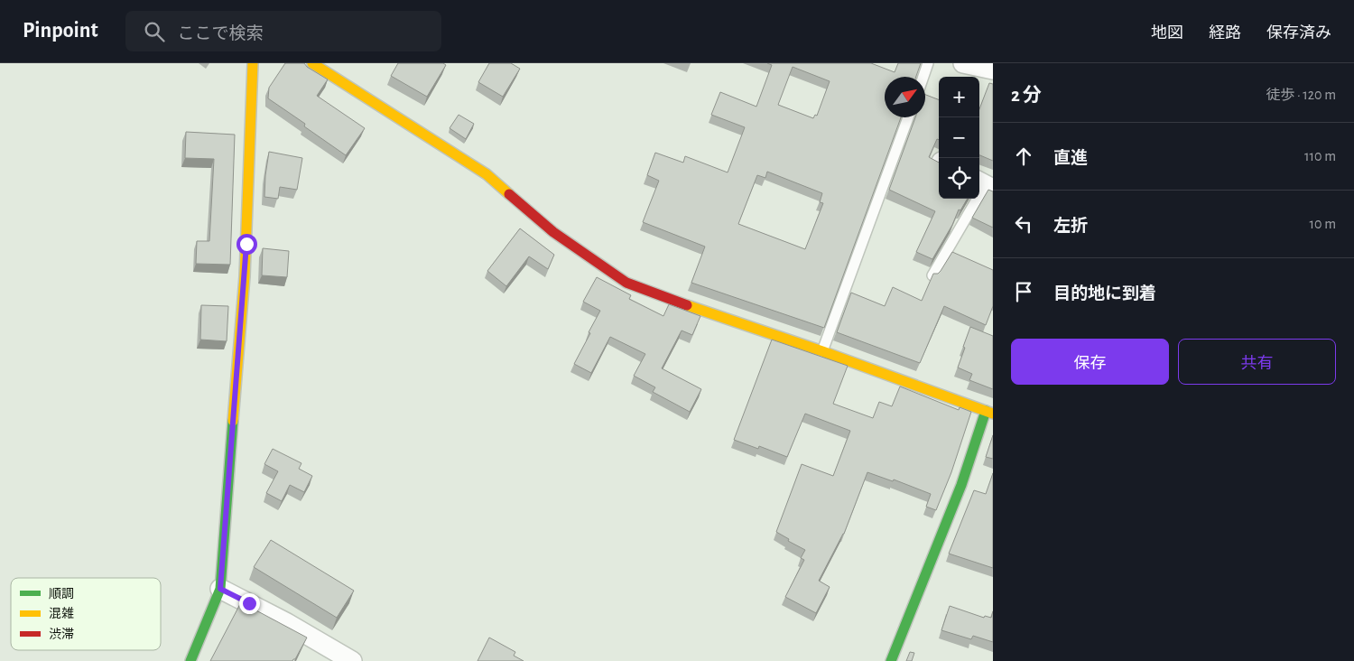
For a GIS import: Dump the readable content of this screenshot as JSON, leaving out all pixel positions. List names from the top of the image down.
{
  "legend": ["順調", "混雑", "渋滞"],
  "north": "top right",
  "page": {
    "header": "Pinpoint",
    "search": "ここで検索",
    "nav": ["地図", "経路", "保存済み"],
    "heading": ["2 分", "徒歩 · 120 m"],
    "map_buttons": ["+", "−"],
    "list": [
      ["直進", "110 m"],
      ["左折", "10 m"],
      "目的地に到着"
    ],
    "buttons": ["保存", "共有"]
  }
}
